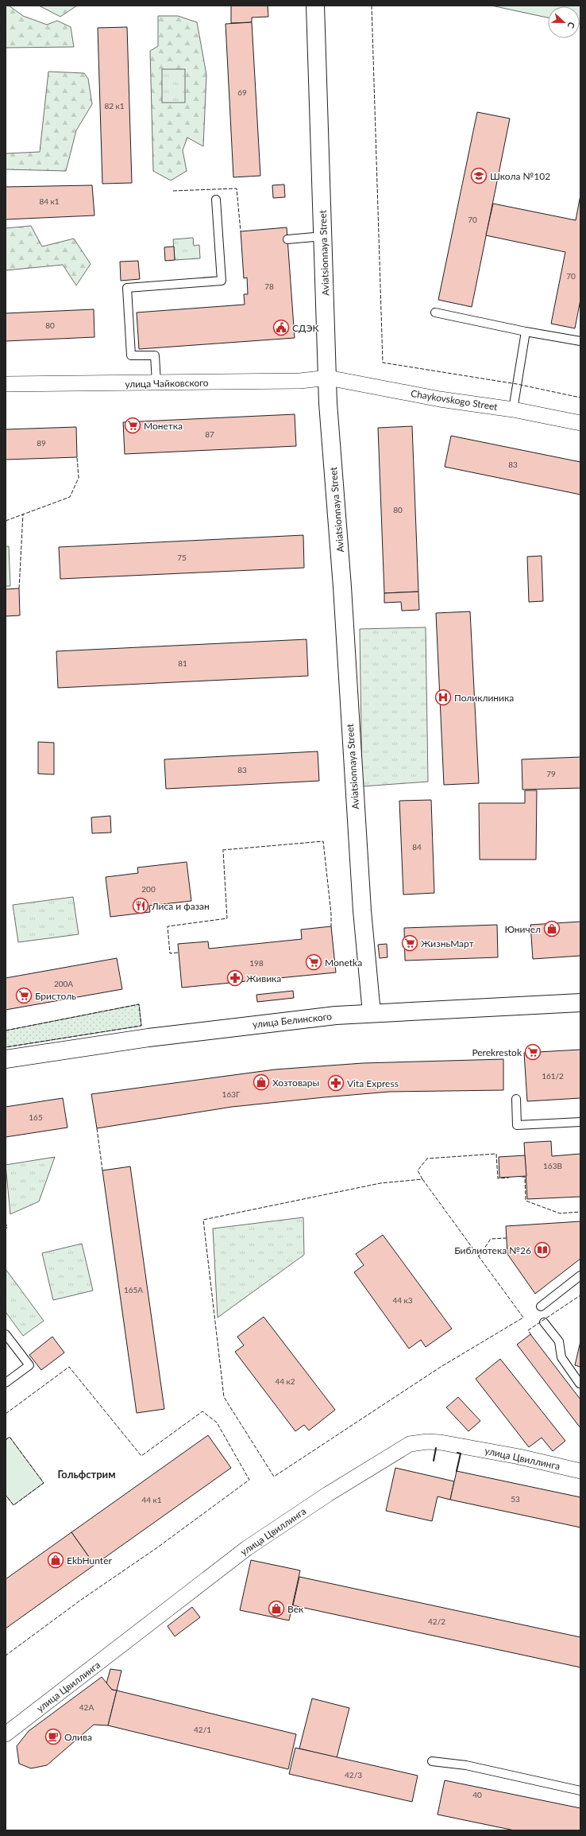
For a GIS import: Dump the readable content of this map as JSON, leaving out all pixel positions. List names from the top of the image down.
{
  "streets": {
    "street": [
      "Aviatsionnaya Street",
      "улица Чайковского",
      "Chaykovskogo Street",
      "улица Белинского",
      "улица Цвиллинга"
    ]
  },
  "crossings": [
    ["Aviatsionnaya Street", "улица Чайковского"],
    ["Aviatsionnaya Street", "Chaykovskogo Street"],
    ["Aviatsionnaya Street", "улица Белинского"],
    ["улица Чайковского", "Chaykovskogo Street"]
  ],
  "districts": ["Гольфстрим"],
  "places": {
    "school or university": ["Школа №102"],
    "public building": ["СДЭК"],
    "supermarket": [
      "Монетка",
      "ЖизньМарт",
      "Monetka",
      "Бристоль",
      "Perekrestok"
    ],
    "hospital": ["Поликлиника"],
    "restaurant": ["Лиса и фазан"],
    "shop": [
      "Юничел",
      "Хозтовары",
      "EkbHunter",
      "Век"
    ],
    "pharmacy": ["Живика", "Vita Express"],
    "library": ["Библиотека №26"],
    "cafe": ["Олива"]
  },
  "house_numbers": [
    "69",
    "82 к1",
    "84 к1",
    "70",
    "70",
    "78",
    "80",
    "87",
    "89",
    "83",
    "80",
    "75",
    "81",
    "83",
    "79",
    "84",
    "200",
    "198",
    "200А",
    "161/2",
    "163Г",
    "165",
    "163В",
    "165А",
    "44 к3",
    "44 к2",
    "53",
    "44 к1",
    "42/2",
    "42А",
    "42/1",
    "42/3",
    "40"
  ],
  "north": "right"
}
